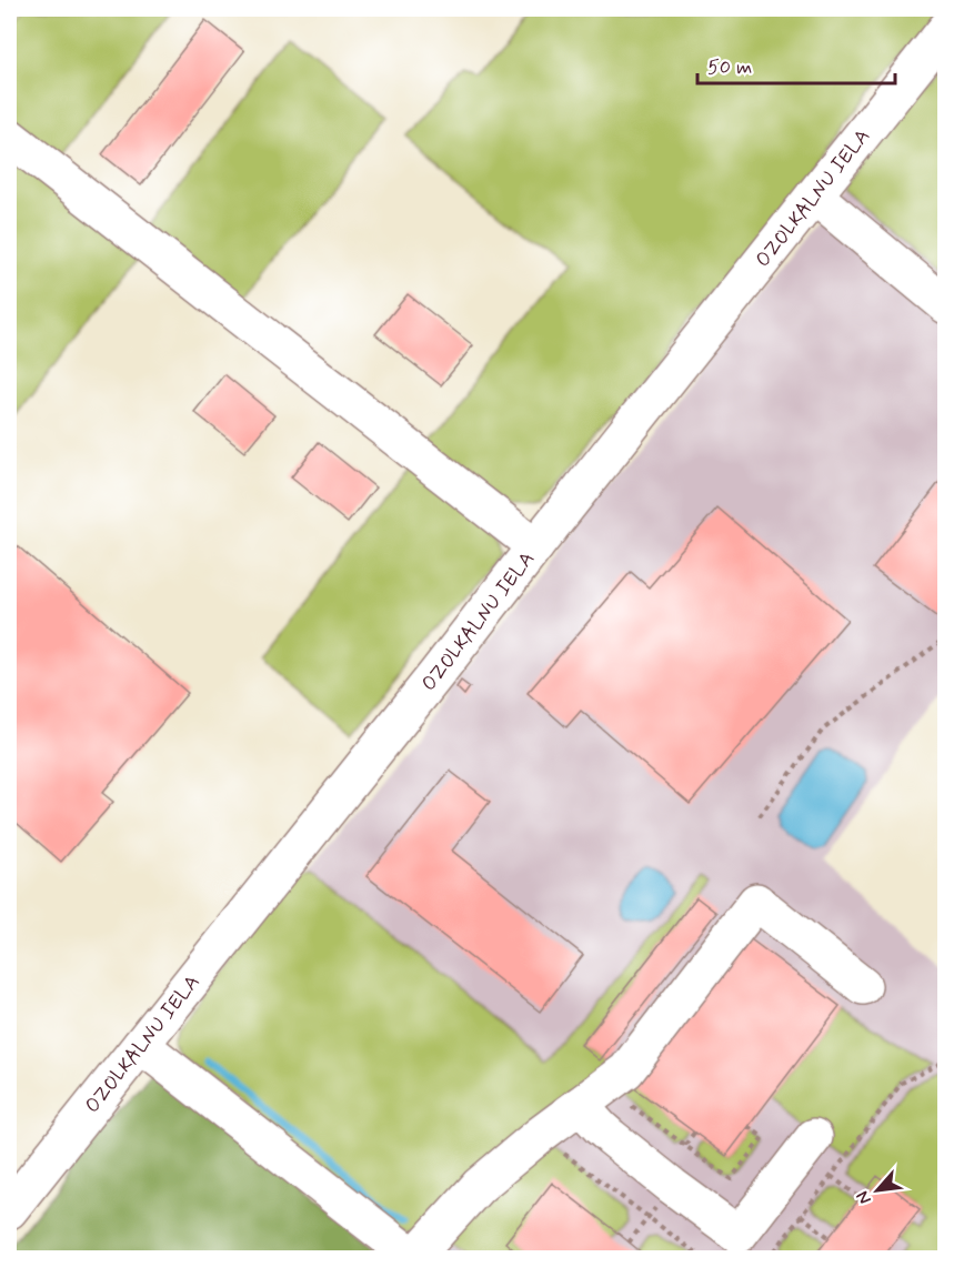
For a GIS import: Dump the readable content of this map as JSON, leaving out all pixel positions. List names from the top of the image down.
{
  "streets": {
    "street": ["OZOLKALNU IELA"]
  },
  "scale_bar": "50 m",
  "north": "bottom left"
}
